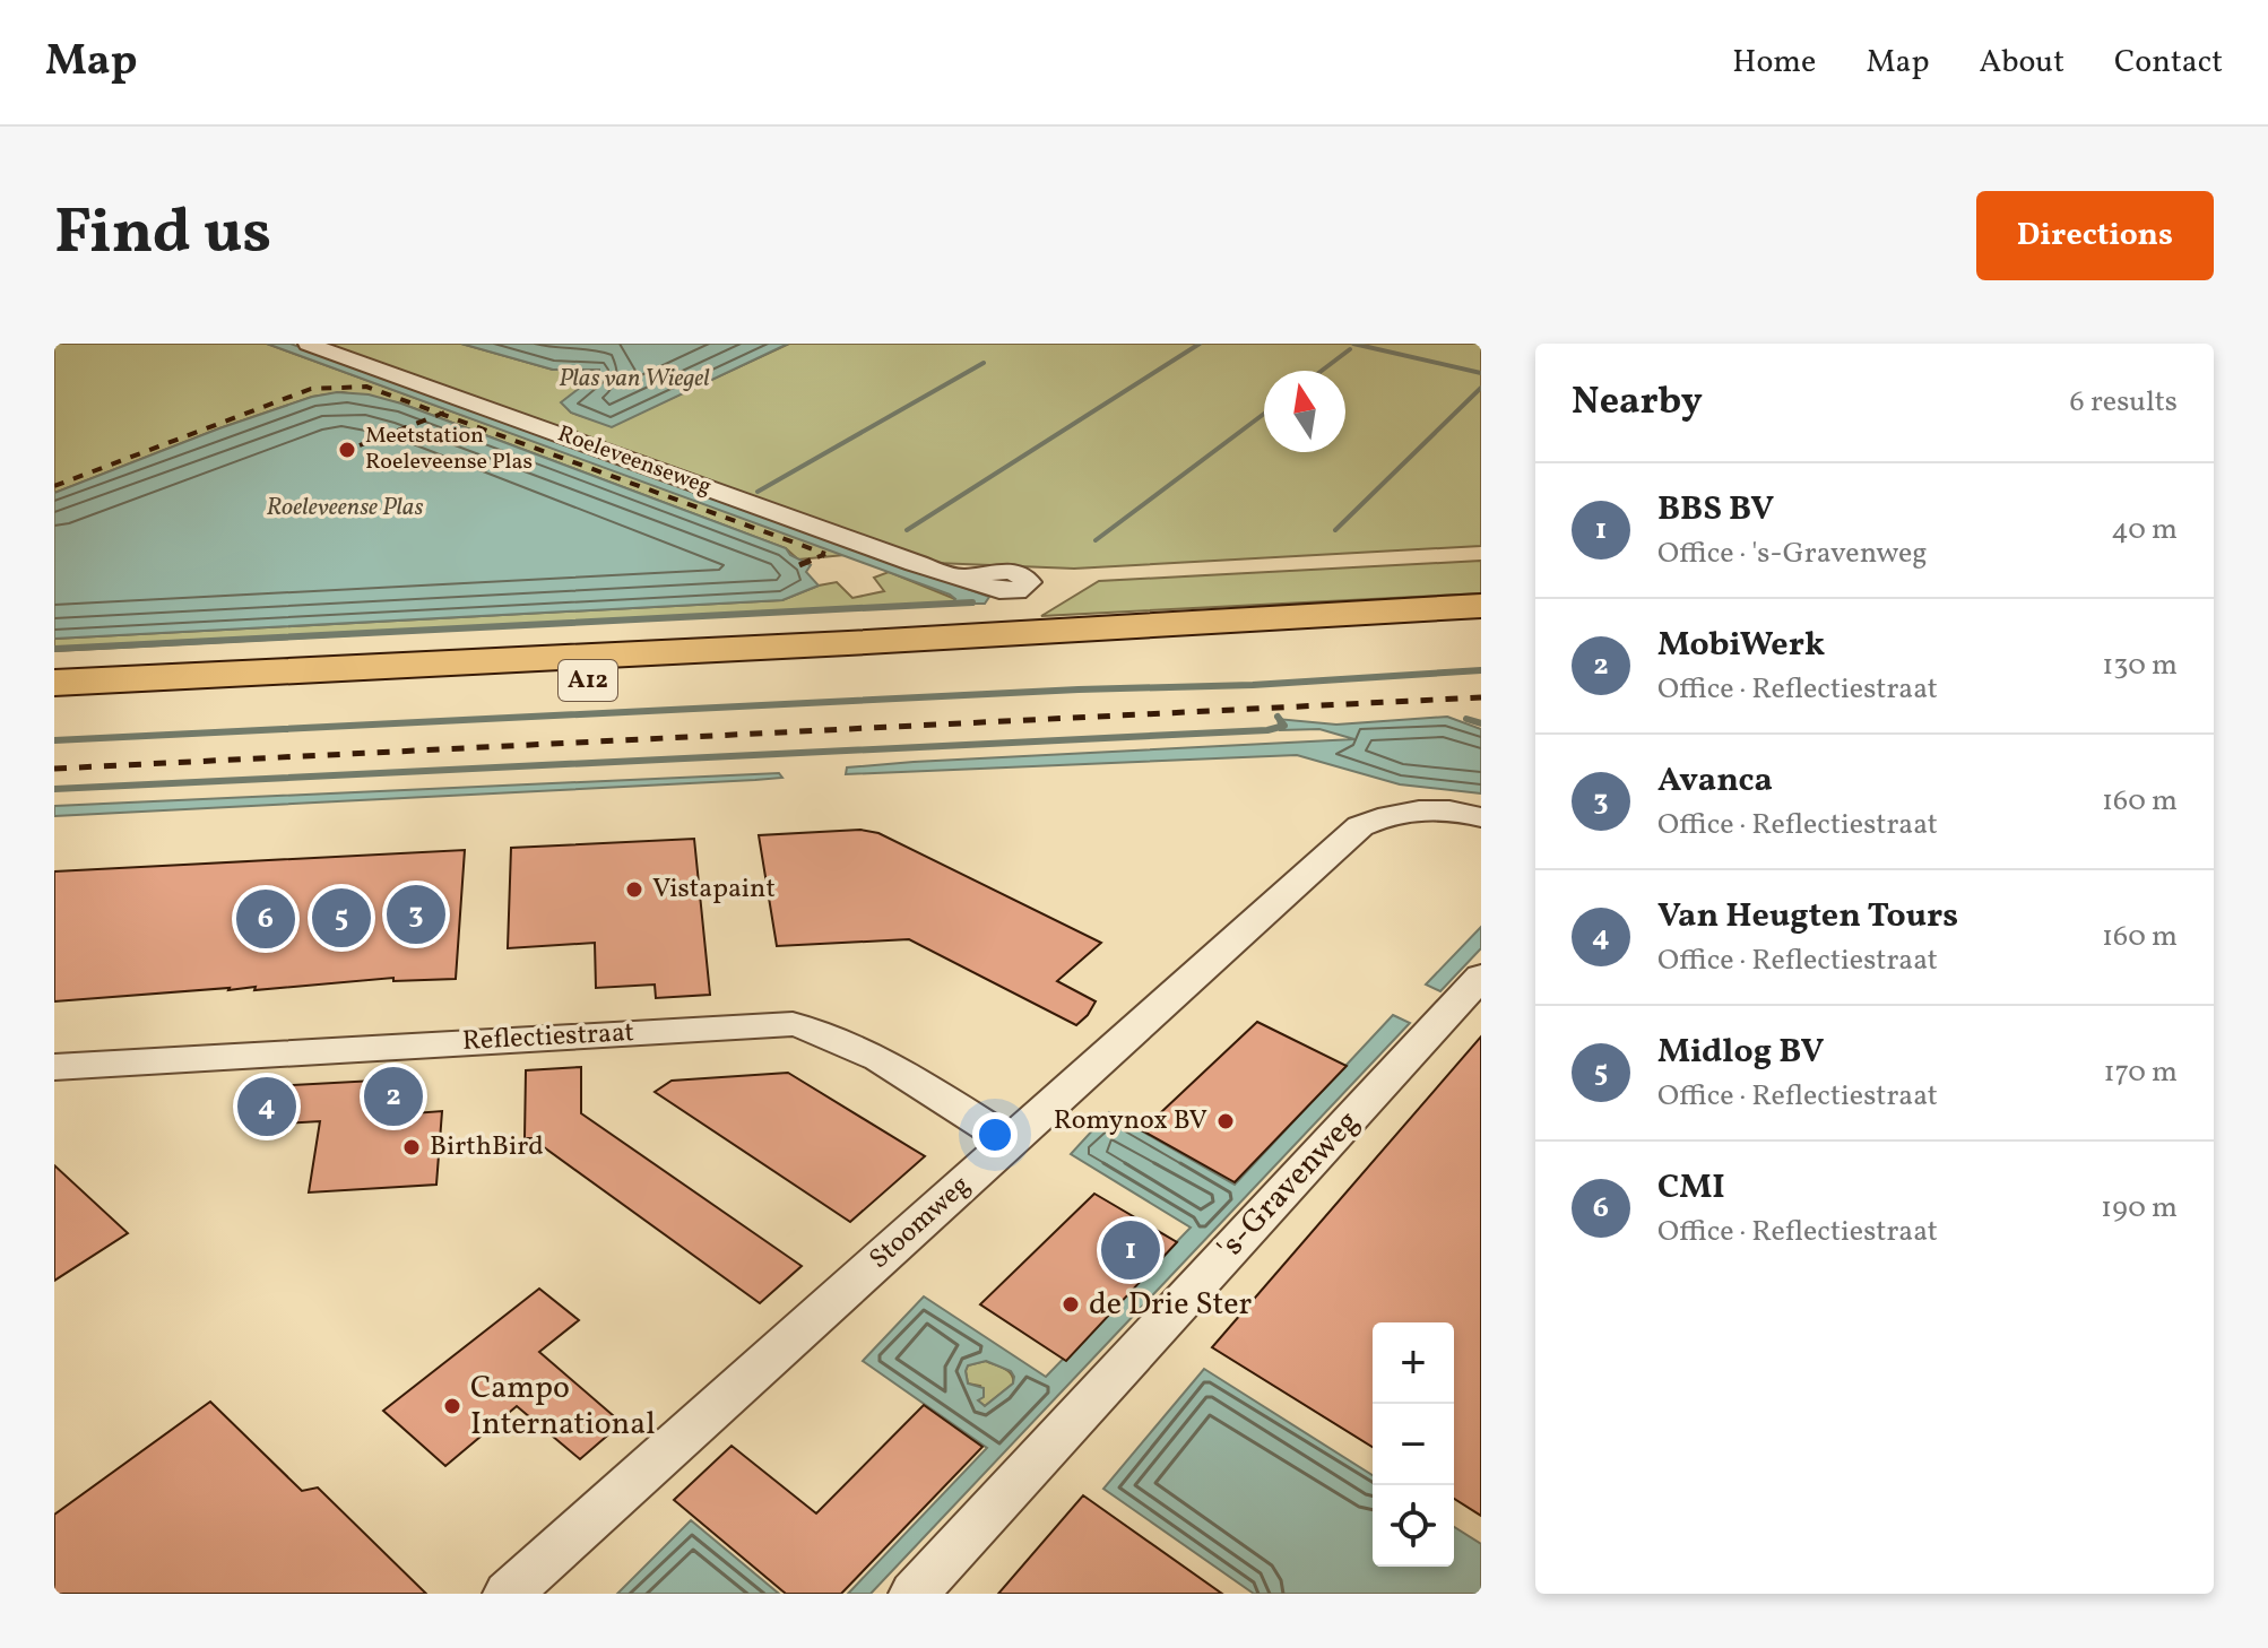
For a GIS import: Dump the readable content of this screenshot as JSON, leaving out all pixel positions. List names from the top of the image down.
{
  "streets": {
    "highway": ["A12"],
    "street": [
      "Roeleveenseweg",
      "Reflectiestraat",
      "'s-Gravenweg",
      "Stoomweg"
    ]
  },
  "crossings": [
    ["Reflectiestraat", "Stoomweg"]
  ],
  "water": ["Plas van Wiegel", "Roeleveense Plas"],
  "places": [
    "Meetstation Roeleveense Plas",
    "Vistapaint",
    "Romynox BV",
    "BirthBird",
    "de Drie Ster",
    "Campo International"
  ],
  "north": "top",
  "page": {
    "header": "Map",
    "nav": [
      "Home",
      "Map",
      "About",
      "Contact"
    ],
    "title": "Find us",
    "buttons": "Directions",
    "heading": ["Nearby", "6 results"],
    "list": [
      {
        "mark": "1",
        "name": "BBS BV",
        "note": "Office · 's-Gravenweg",
        "value": "40 m"
      },
      {
        "mark": "2",
        "name": "MobiWerk",
        "note": "Office · Reflectiestraat",
        "value": "130 m"
      },
      {
        "mark": "3",
        "name": "Avanca",
        "note": "Office · Reflectiestraat",
        "value": "160 m"
      },
      {
        "mark": "4",
        "name": "Van Heugten Tours",
        "note": "Office · Reflectiestraat",
        "value": "160 m"
      },
      {
        "mark": "5",
        "name": "Midlog BV",
        "note": "Office · Reflectiestraat",
        "value": "170 m"
      },
      {
        "mark": "6",
        "name": "CMI",
        "note": "Office · Reflectiestraat",
        "value": "190 m"
      }
    ],
    "pins": [
      "3",
      "5",
      "6",
      "2",
      "4",
      "1"
    ],
    "map_buttons": ["+", "−"]
  }
}
